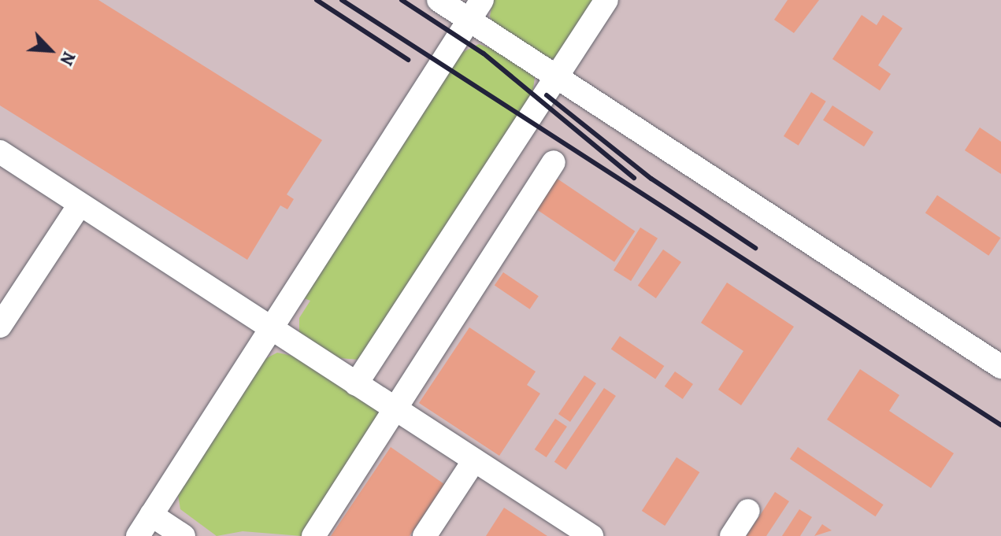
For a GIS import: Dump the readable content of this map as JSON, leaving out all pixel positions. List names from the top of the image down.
{
  "north": "bottom right"
}
